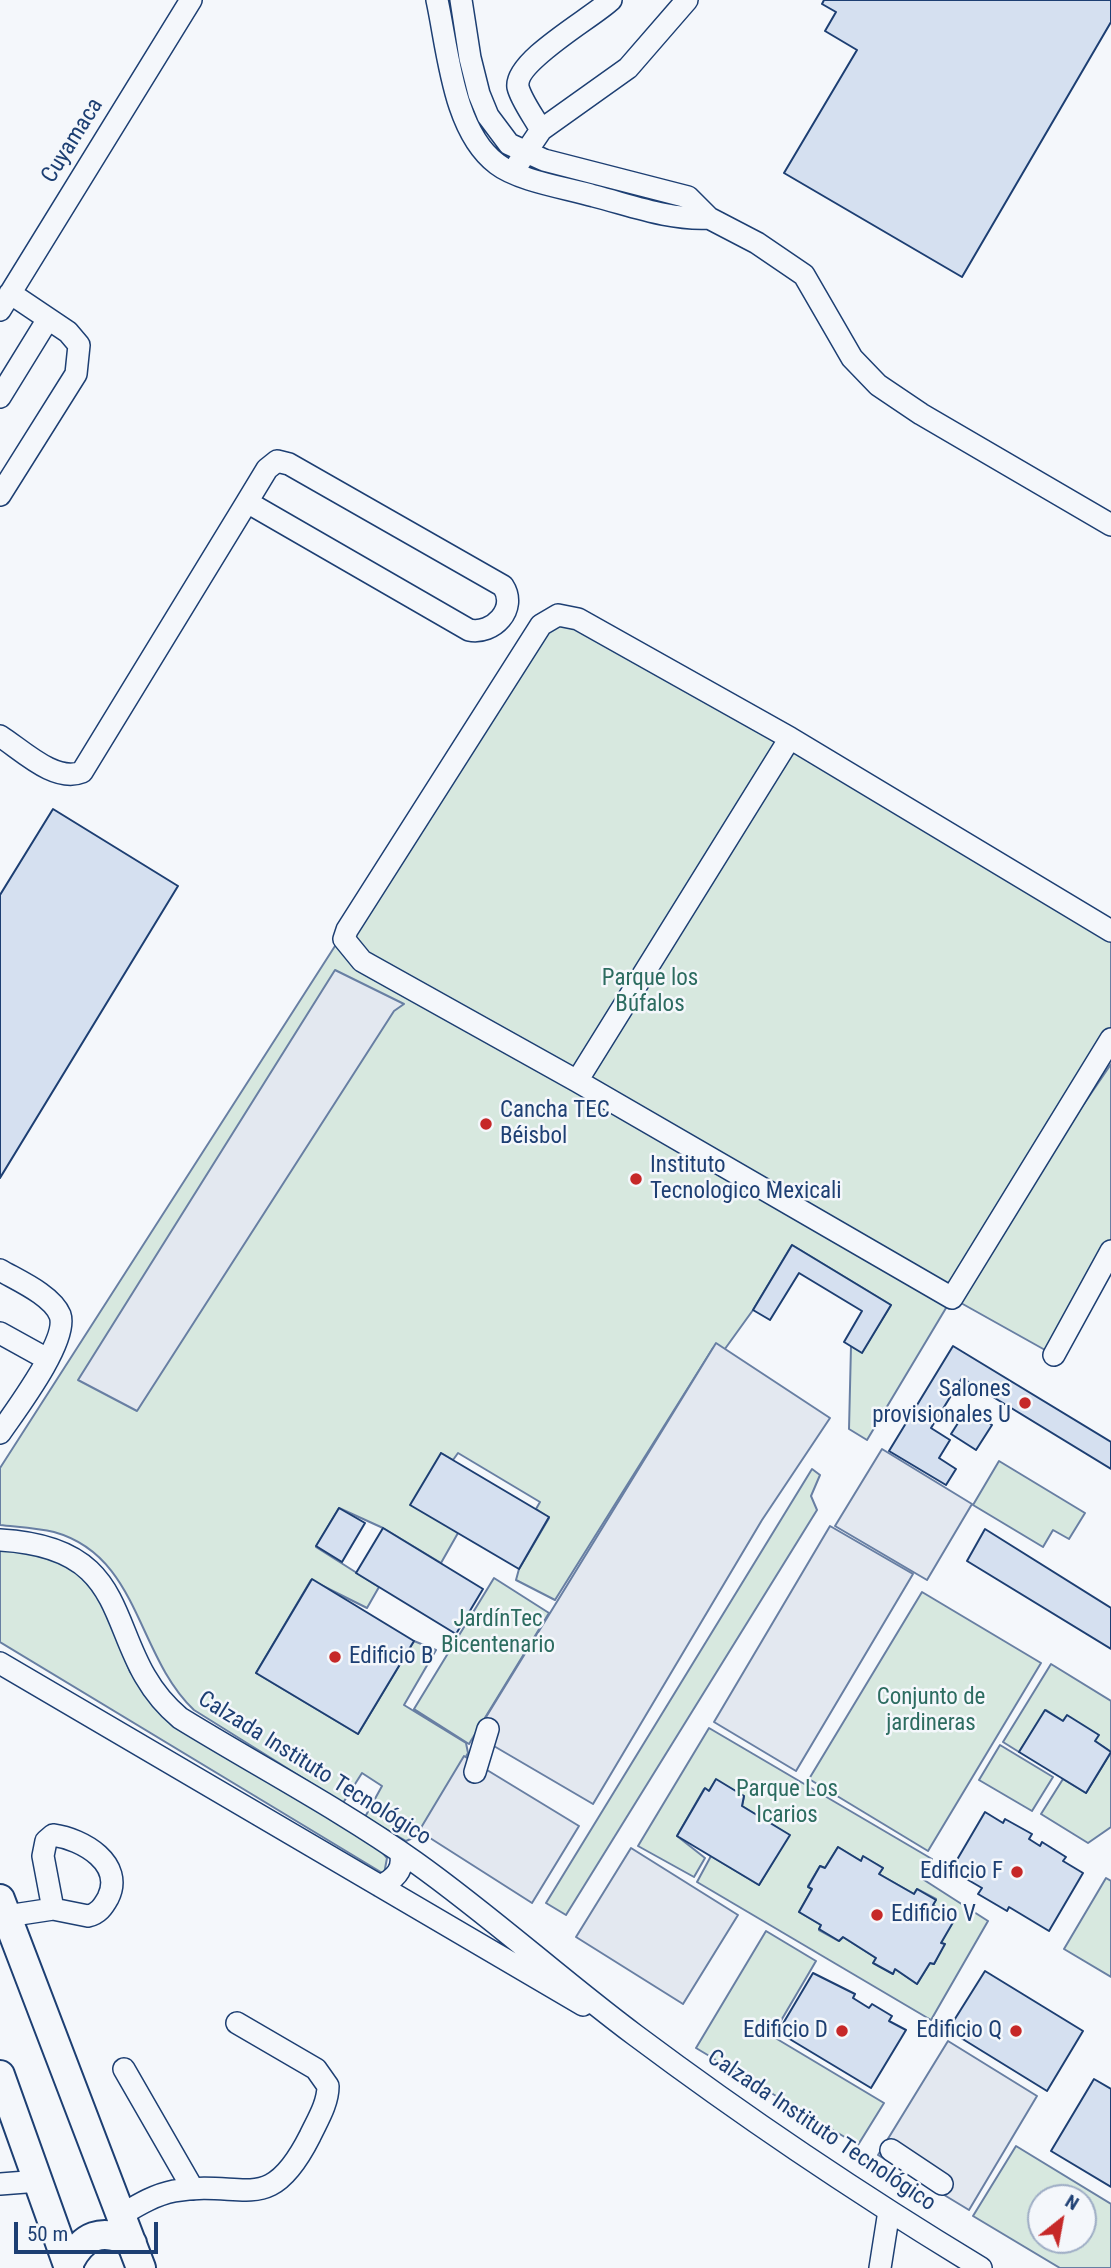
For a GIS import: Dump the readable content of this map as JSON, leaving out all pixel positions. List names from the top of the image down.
{
  "streets": {
    "street": ["Cuyamaca", "Calzada Instituto Tecnológico"]
  },
  "parks": [
    "Parque los Búfalos",
    "JardínTec Bicentenario",
    "Conjunto de jardineras",
    "Parque Los Icarios"
  ],
  "places": [
    "Cancha TEC Béisbol",
    "Instituto Tecnologico Mexicali",
    "Salones provisionales U",
    "Edificio B",
    "Edificio F",
    "Edificio V",
    "Edificio D",
    "Edificio Q"
  ],
  "scale_bar": "50 m",
  "north": "top right"
}
